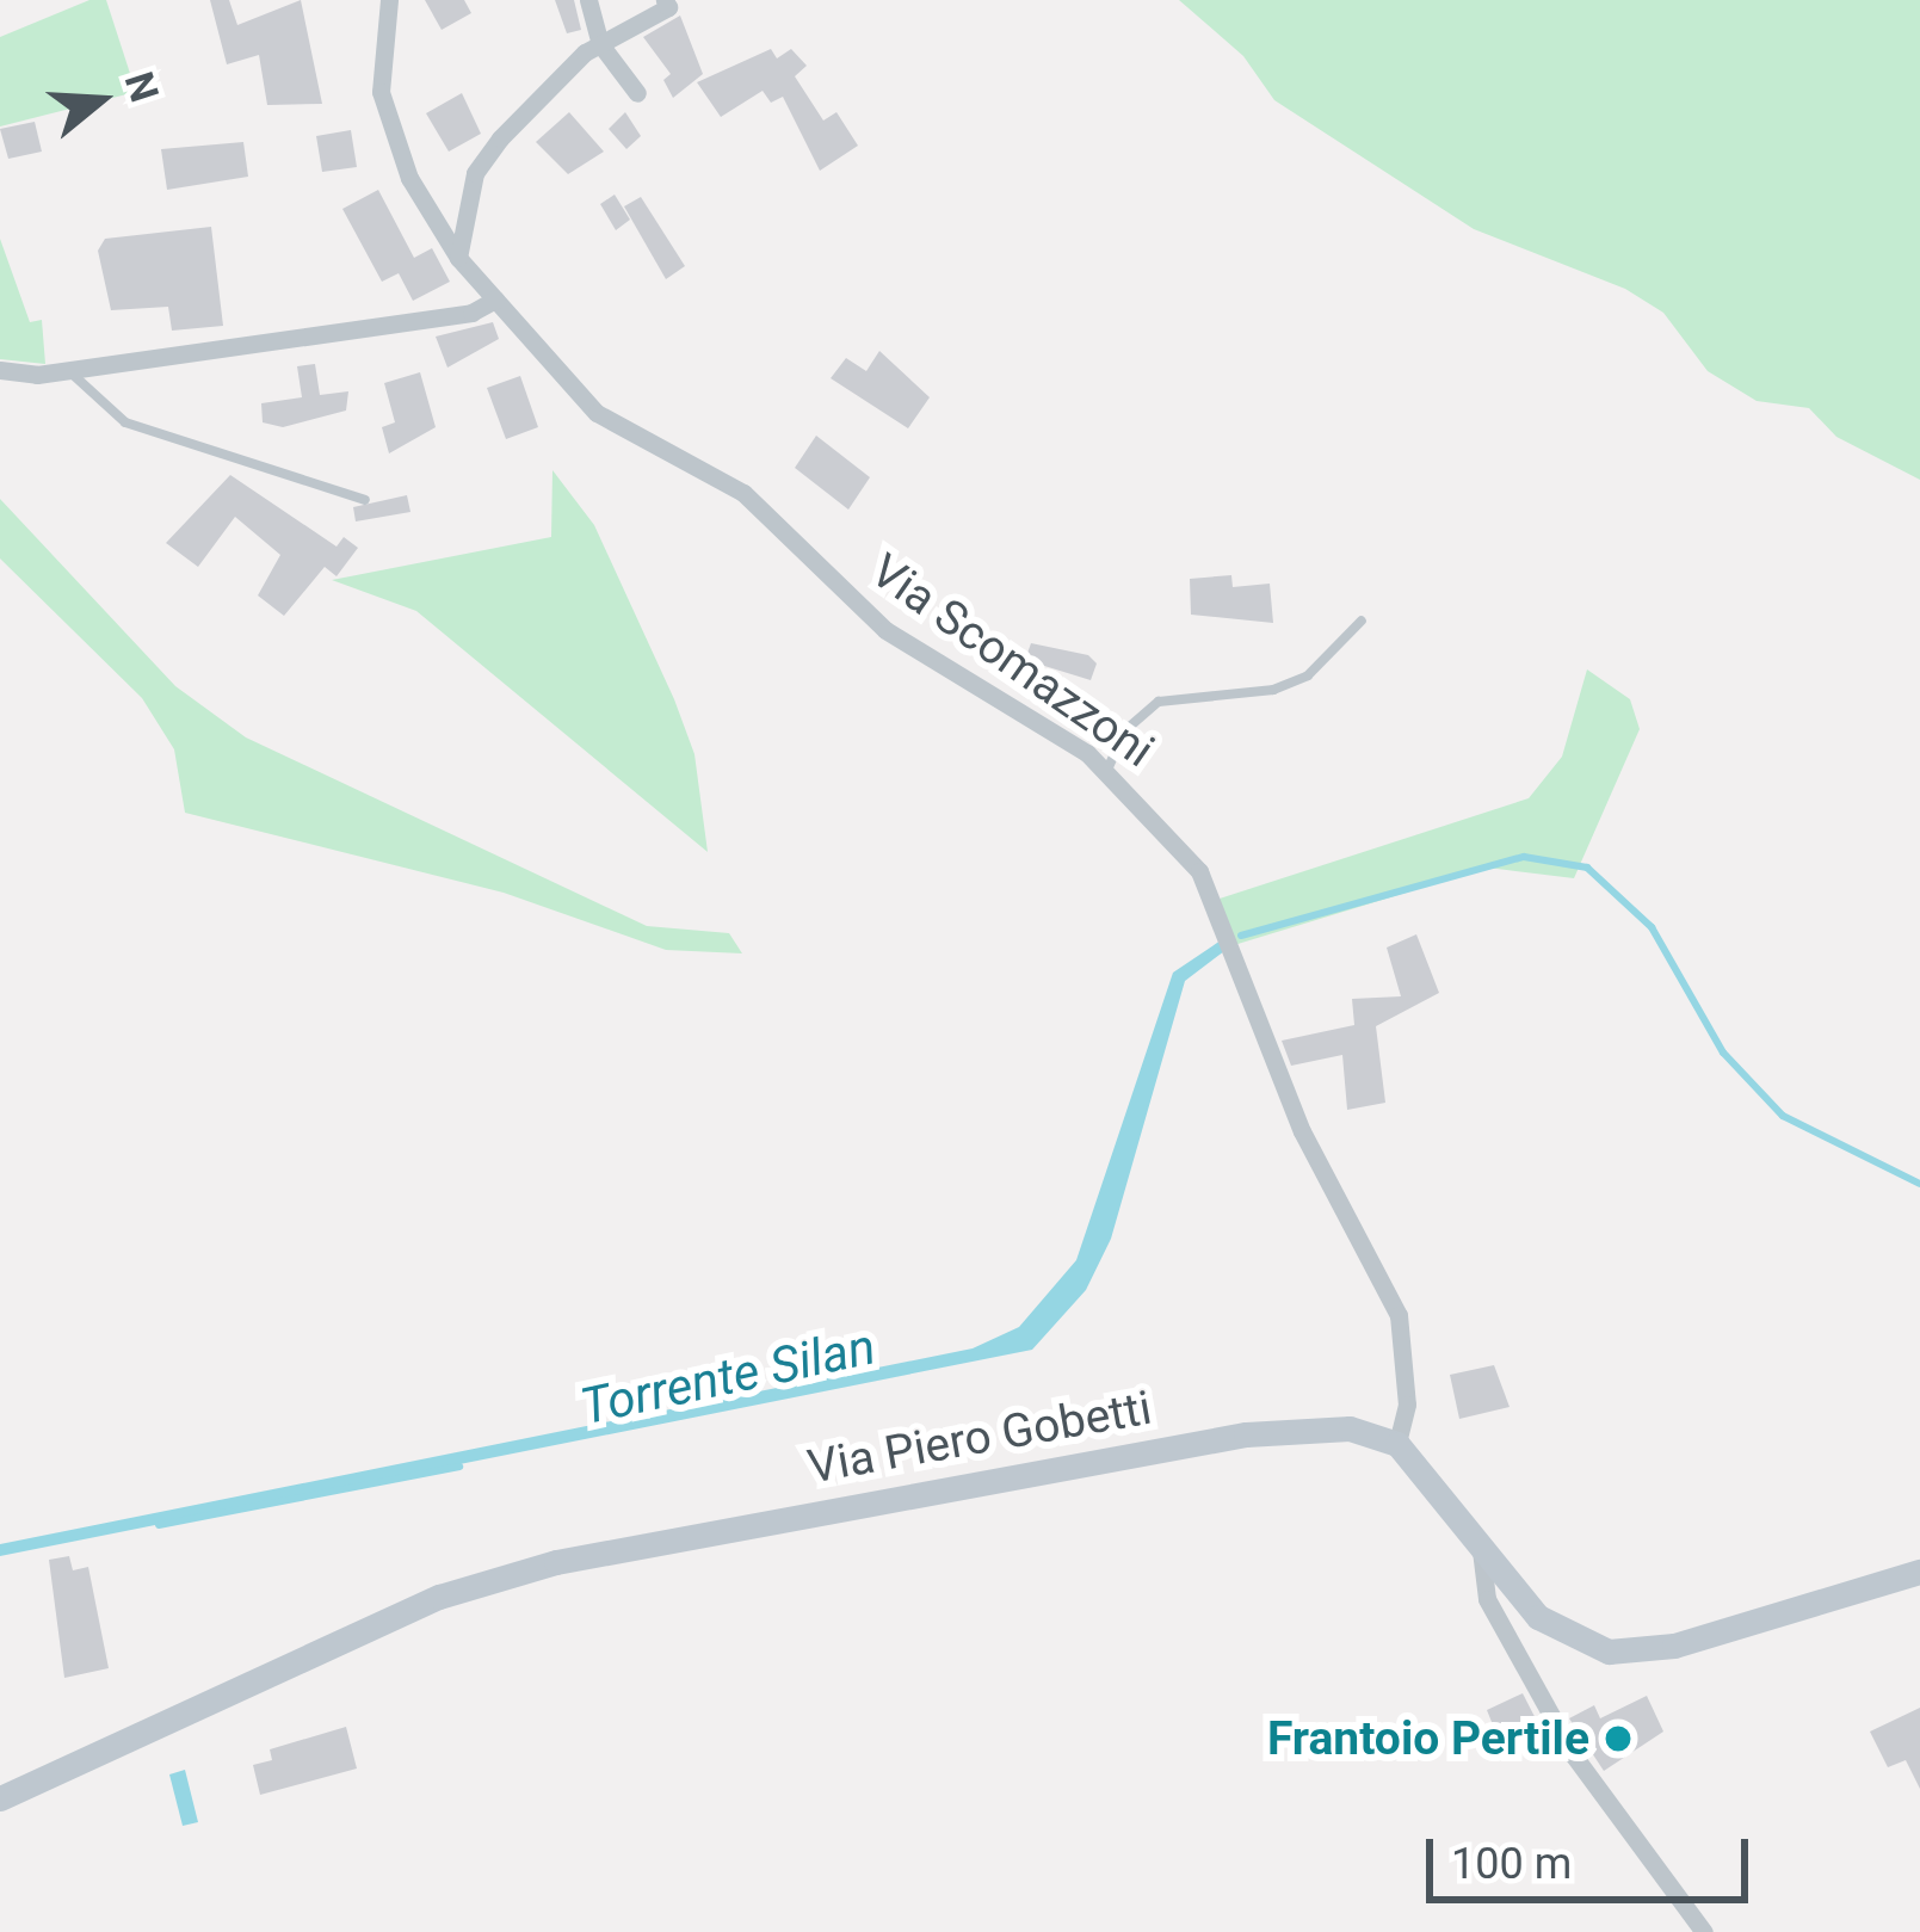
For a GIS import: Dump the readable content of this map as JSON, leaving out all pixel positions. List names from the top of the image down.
{
  "streets": {
    "street": ["Via Scomazzoni", "Via Piero Gobetti"]
  },
  "crossings": [
    ["Via Scomazzoni", "Via Piero Gobetti"]
  ],
  "water": ["Torrente Silan"],
  "places": ["Frantoio Pertile"],
  "scale_bar": "100 m",
  "north": "right"
}
